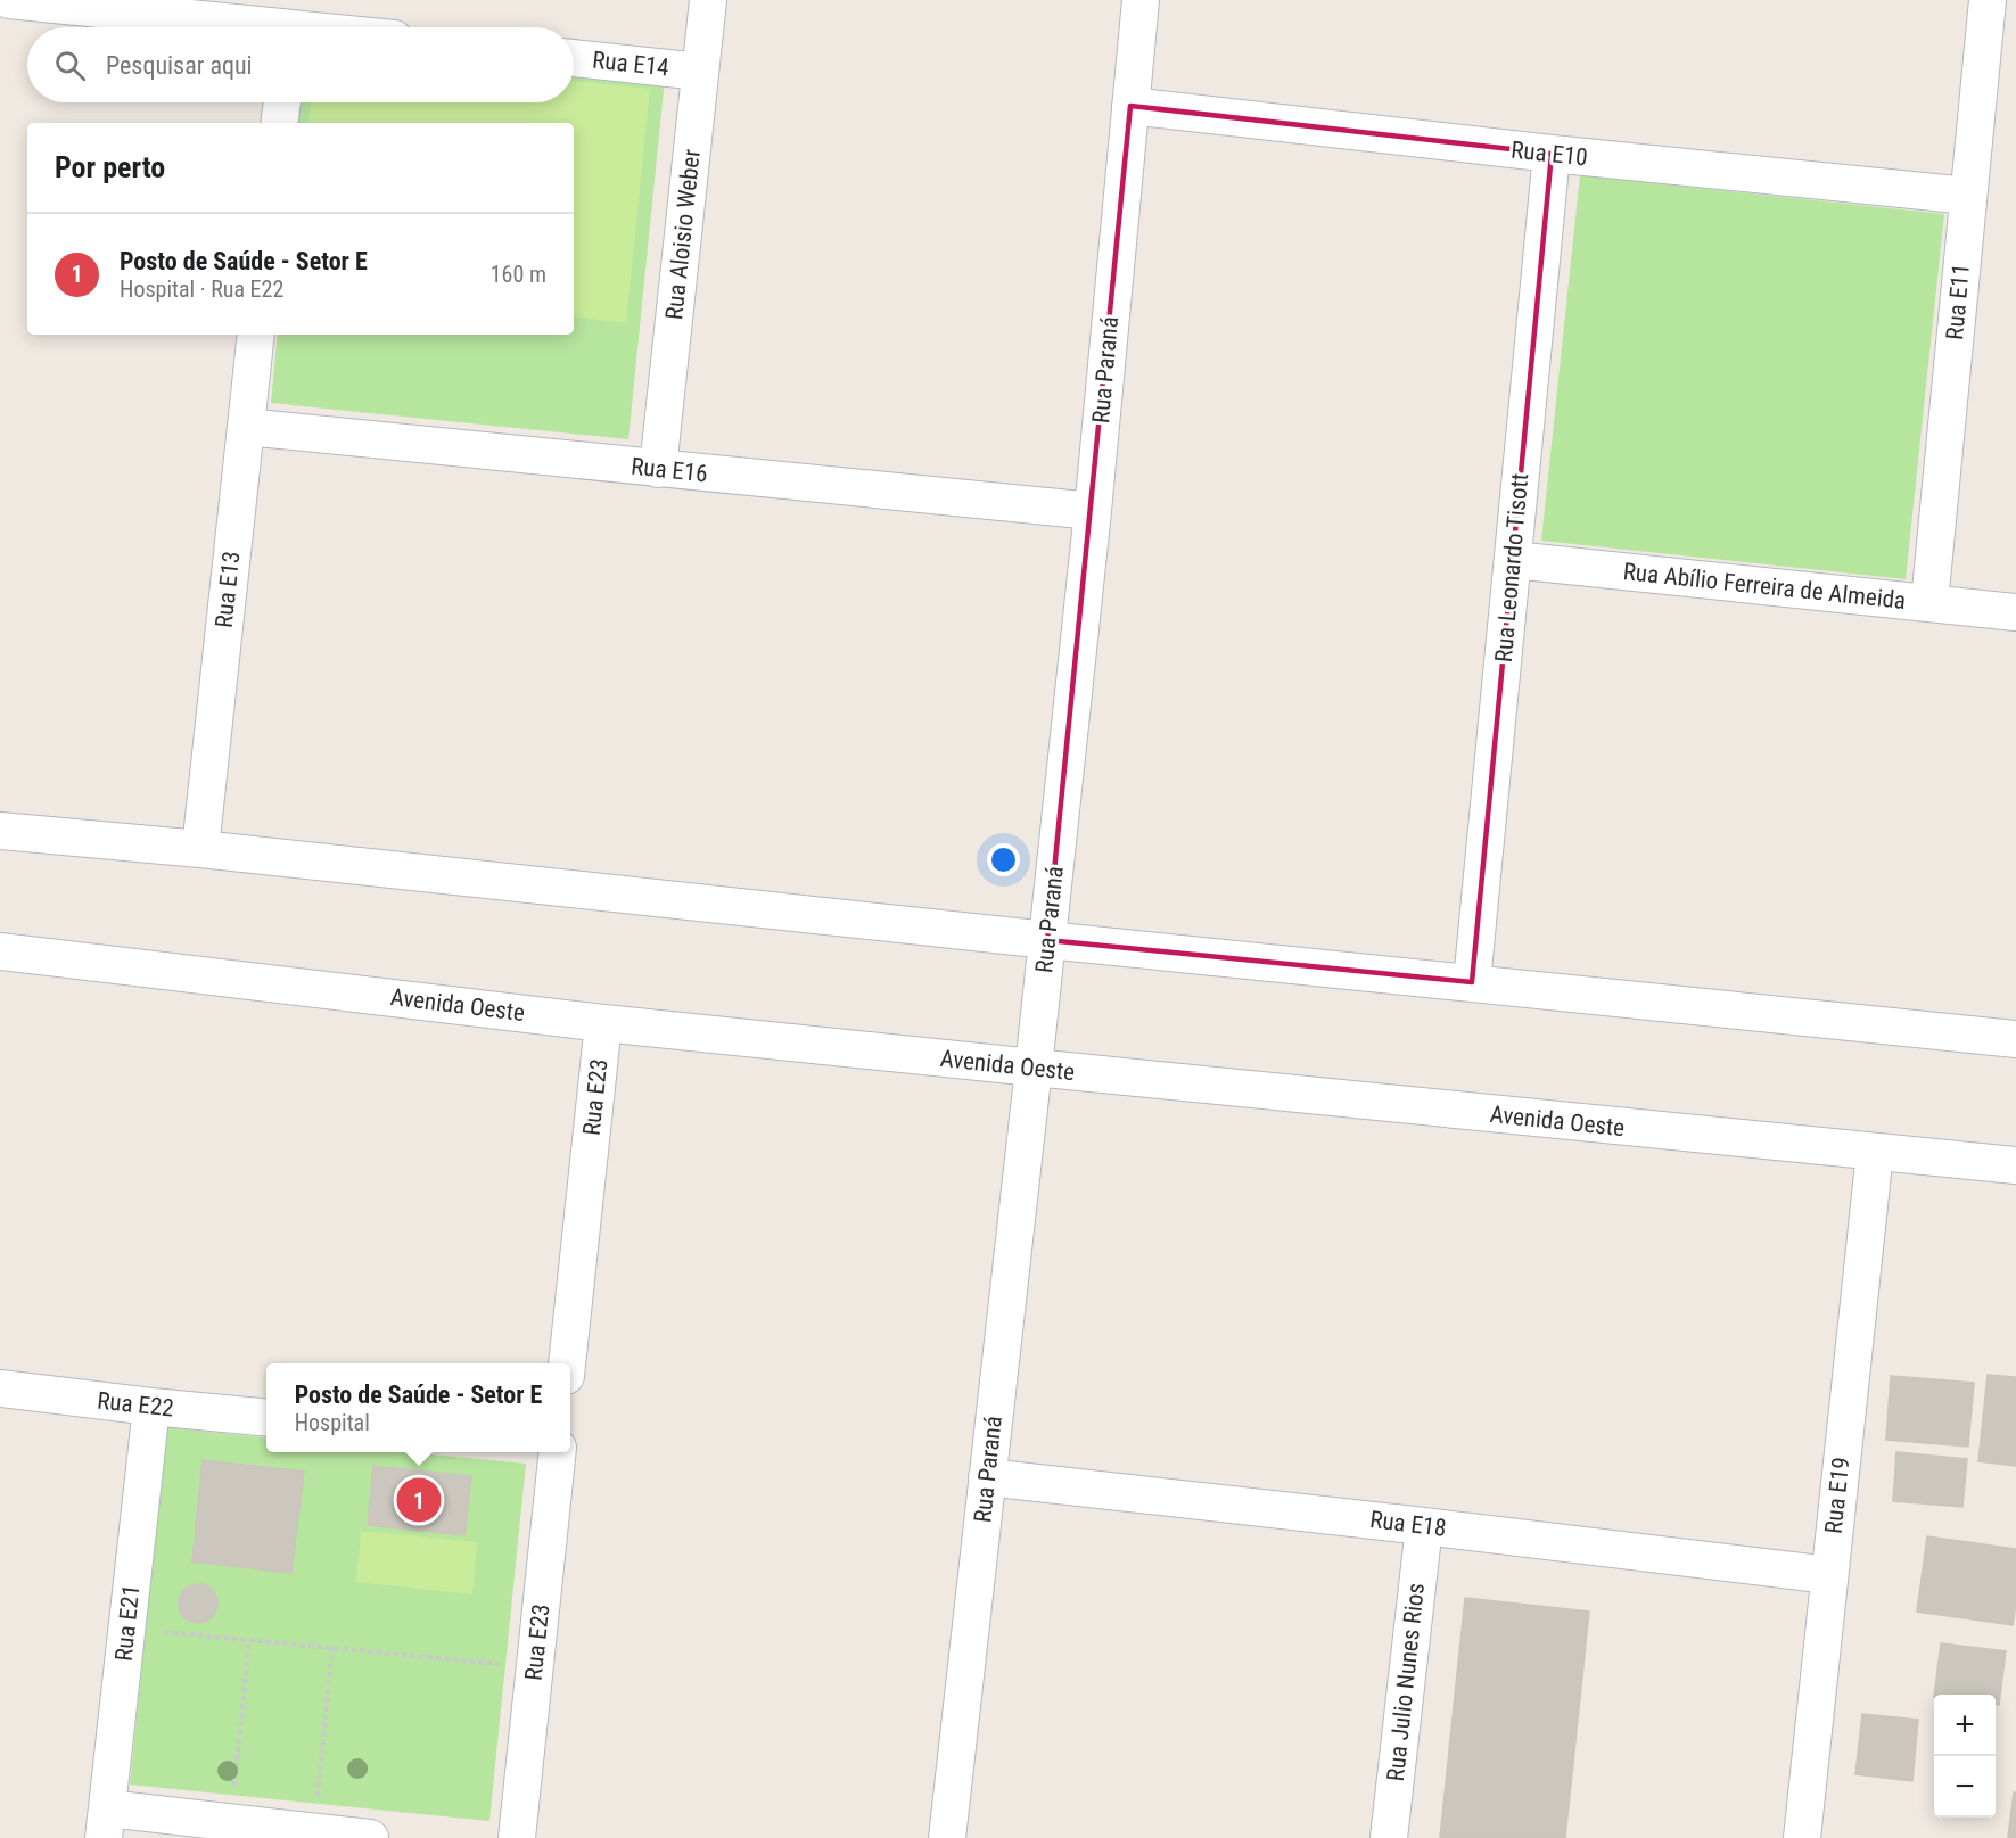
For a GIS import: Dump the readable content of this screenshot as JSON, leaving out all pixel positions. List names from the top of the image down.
{
  "streets": {
    "street": [
      "Rua E14",
      "Rua E10",
      "Rua Aloisio Weber",
      "Rua E11",
      "Rua Paraná",
      "Rua E16",
      "Rua Leonardo Tisott",
      "Rua Abílio Ferreira de Almeida",
      "Rua E13",
      "Avenida Oeste",
      "Rua E23",
      "Rua E22",
      "Rua E19",
      "Rua E18",
      "Rua E21",
      "Rua Julio Nunes Rios"
    ]
  },
  "crossings": [
    ["Rua E14", "Rua Aloisio Weber"],
    ["Rua E10", "Rua E11"],
    ["Rua E10", "Rua Paraná"],
    ["Rua E10", "Rua Leonardo Tisott"],
    ["Rua Aloisio Weber", "Rua E16"],
    ["Rua E11", "Rua Abílio Ferreira de Almeida"],
    ["Rua Paraná", "Rua E16"],
    ["Rua Paraná", "Avenida Oeste"],
    ["Rua Paraná", "Rua E18"],
    ["Rua E16", "Rua E13"],
    ["Rua Leonardo Tisott", "Rua Abílio Ferreira de Almeida"],
    ["Avenida Oeste", "Rua E23"],
    ["Avenida Oeste", "Rua E19"],
    ["Rua E22", "Rua E21"],
    ["Rua E19", "Rua E18"],
    ["Rua E18", "Rua Julio Nunes Rios"]
  ],
  "page": {
    "search": "Pesquisar aqui",
    "heading": "Por perto",
    "list": [
      {
        "mark": "1",
        "name": "Posto de Saúde - Setor E",
        "note": "Hospital · Rua E22",
        "value": "160 m"
      }
    ],
    "popup": ["Posto de Saúde - Setor E", "Hospital"],
    "pins": "1",
    "map_buttons": ["+", "−"]
  }
}
